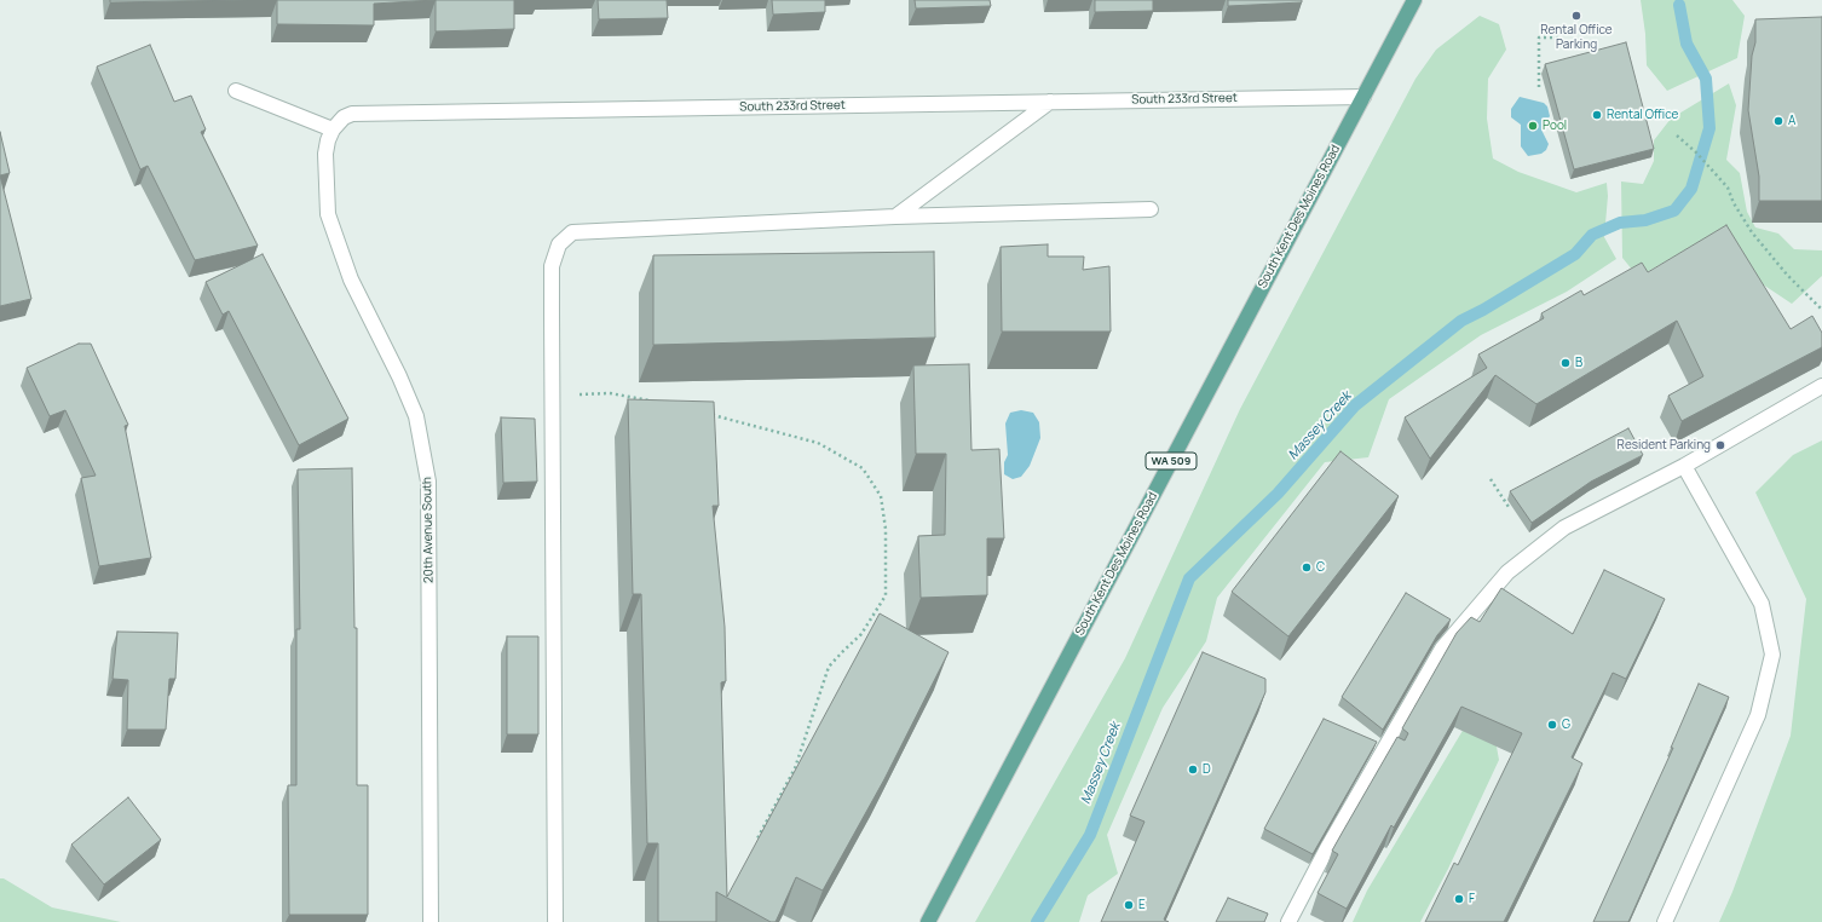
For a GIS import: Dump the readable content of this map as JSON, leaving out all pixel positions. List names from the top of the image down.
{
  "streets": {
    "main road": ["South Kent Des Moines Road", "WA 509"],
    "street": ["South 233rd Street", "20th Avenue South"]
  },
  "crossings": [
    ["South 233rd Street", "South Kent Des Moines Road"],
    ["South 233rd Street", "20th Avenue South"]
  ],
  "water": ["Massey Creek"],
  "places": [
    "Rental Office Parking",
    "Rental Office",
    "A",
    "Pool",
    "B",
    "Resident Parking",
    "C",
    "G",
    "D",
    "F",
    "E"
  ]
}
